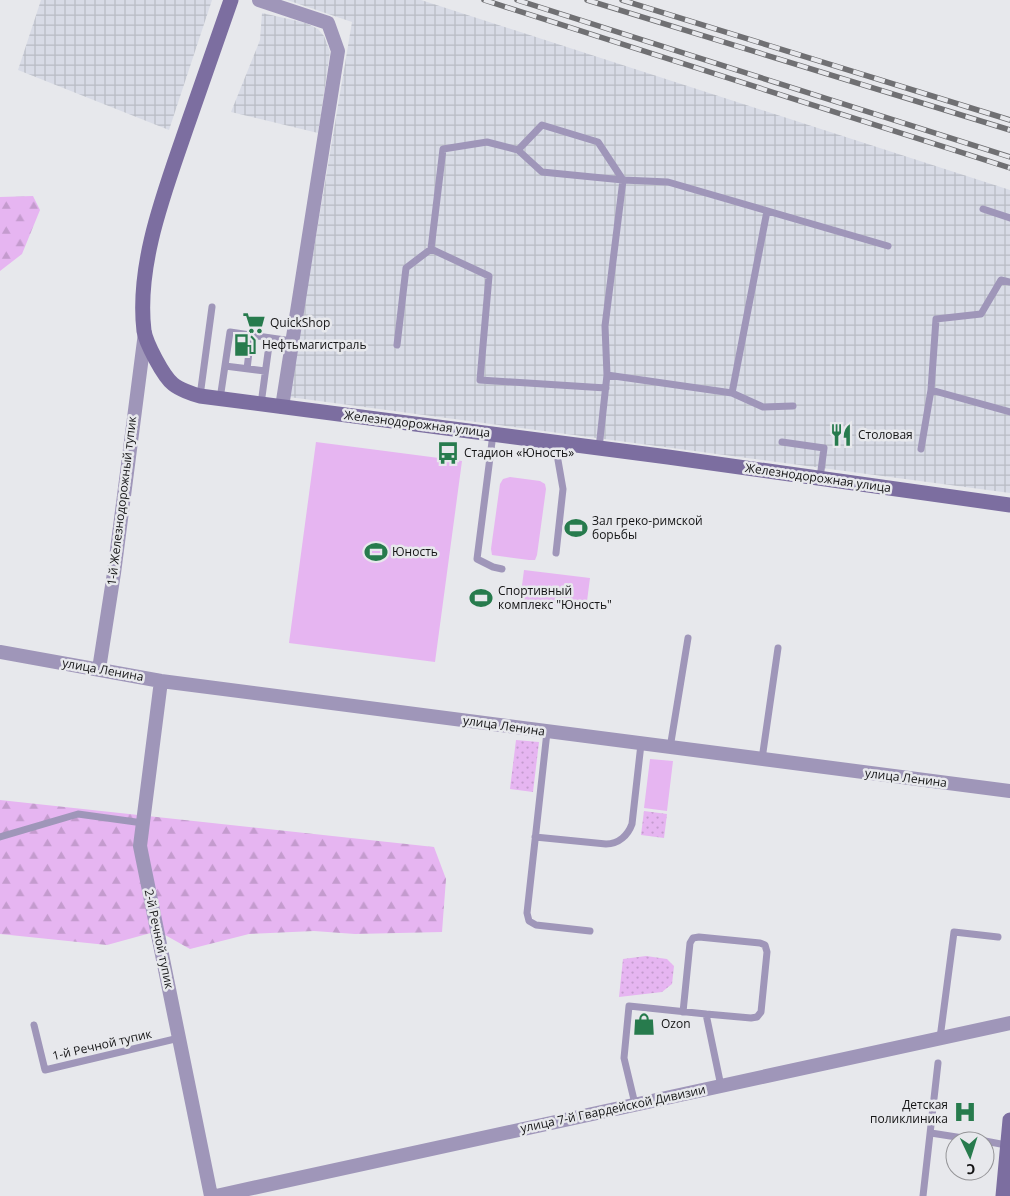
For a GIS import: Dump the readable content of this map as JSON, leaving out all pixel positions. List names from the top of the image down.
{
  "streets": {
    "main road": ["Железнодорожная улица"],
    "street": [
      "1-й Железнодорожный тупик",
      "улица Ленина",
      "2-й Речной тупик",
      "улица 7-й Гвардейской Дивизии"
    ],
    "lane": ["1-й Речной тупик"]
  },
  "crossings": [
    ["Железнодорожная улица", "1-й Железнодорожный тупик"],
    ["1-й Железнодорожный тупик", "улица Ленина"],
    ["улица Ленина", "2-й Речной тупик"],
    ["2-й Речной тупик", "1-й Речной тупик"]
  ],
  "places": {
    "supermarket": ["QuickShop"],
    "fuel station": ["Нефтьмагистраль"],
    "restaurant": ["Столовая"],
    "bus stop": ["Стадион «Юность»"],
    "sports": ["Зал греко-римской борьбы", "Юность", "Спортивный комплекс \"Юность\""],
    "shop": ["Ozon"],
    "hospital": ["Детская поликлиника"]
  },
  "north": "bottom"
}
